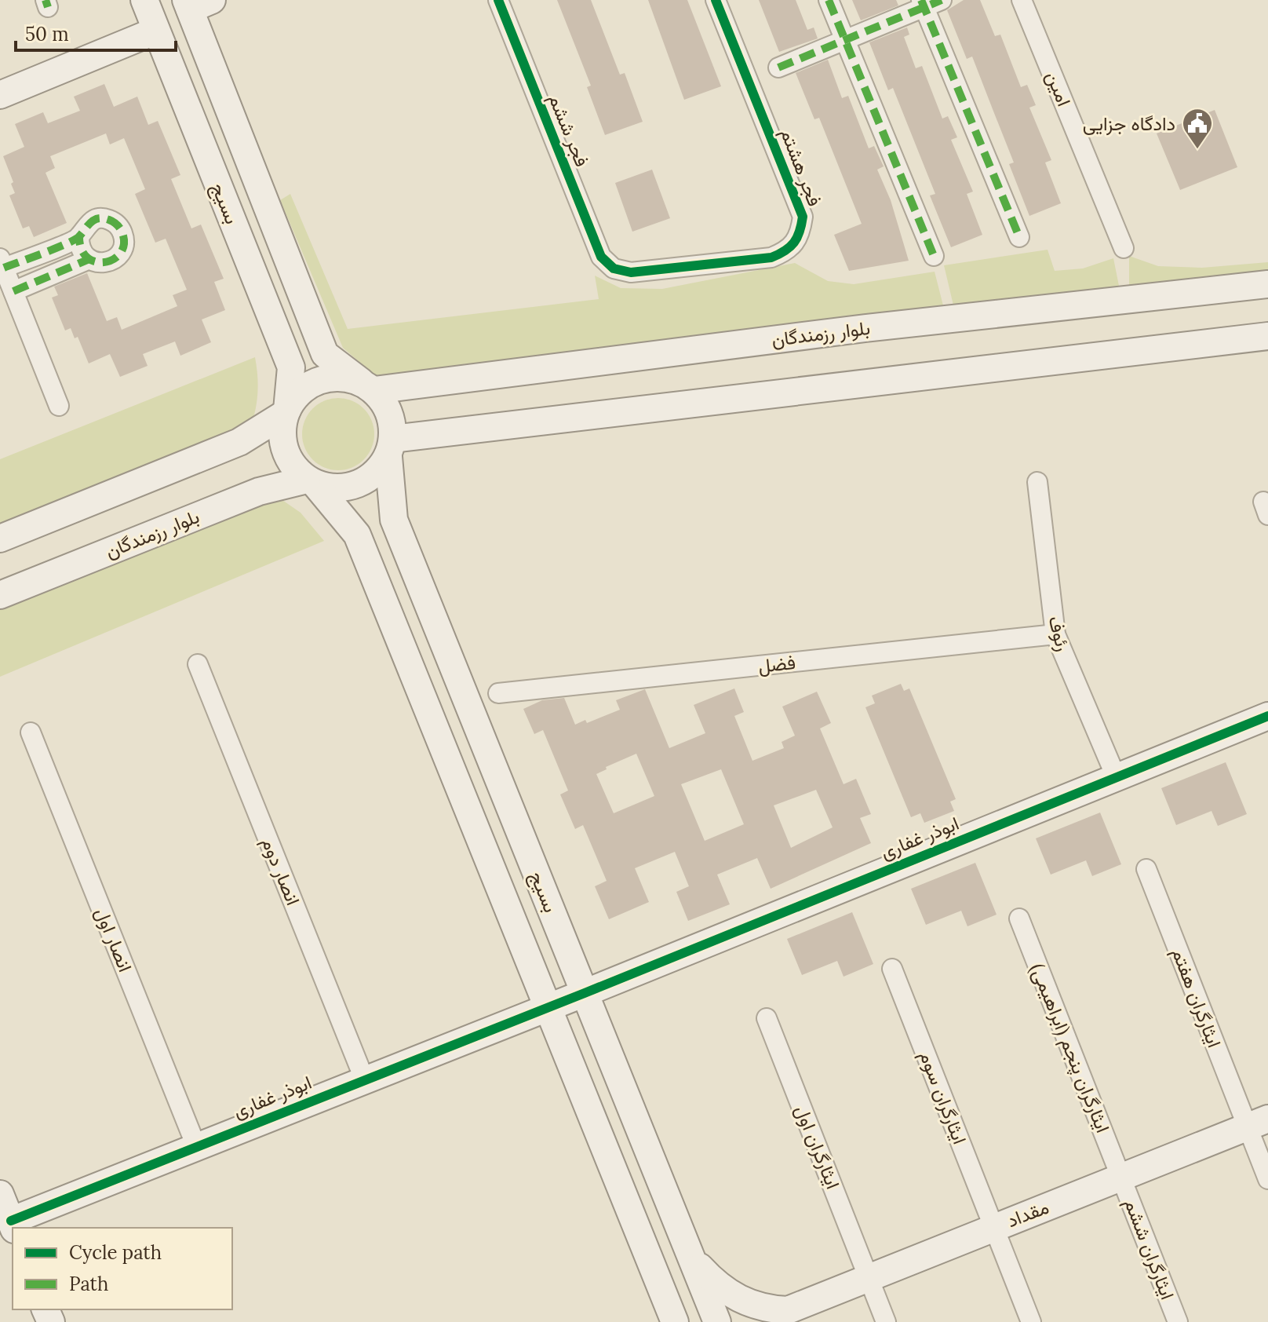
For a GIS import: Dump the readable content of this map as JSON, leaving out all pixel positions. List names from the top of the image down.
{
  "streets": {
    "main road": [
      "بسیج",
      "بلوار رزمندگان",
      "ابوذر غفاری",
      "مقداد"
    ],
    "street": [
      "امین",
      "فجر ششم",
      "فجر هشتم",
      "رئوف",
      "فضل",
      "انصار دوم",
      "انصار اول",
      "ایثارگران هفتم",
      "ایثارگران پنجم (ابراهیمی)",
      "ایثارگران سوم",
      "ایثارگران اول",
      "ایثارگران ششم"
    ]
  },
  "crossings": [
    ["فجر ششم", "فجر هشتم"],
    ["بسیج", "بلوار رزمندگان"],
    ["بسیج", "ابوذر غفاری"],
    ["بسیج", "مقداد"],
    ["رئوف", "فضل"],
    ["رئوف", "ابوذر غفاری"],
    ["ابوذر غفاری", "انصار دوم"],
    ["ابوذر غفاری", "انصار اول"],
    ["ایثارگران هفتم", "مقداد"],
    ["ایثارگران پنجم (ابراهیمی)", "مقداد"],
    ["ایثارگران پنجم (ابراهیمی)", "ایثارگران ششم"],
    ["ایثارگران سوم", "مقداد"],
    ["ایثارگران اول", "مقداد"],
    ["مقداد", "ایثارگران ششم"]
  ],
  "places": {
    "public building": ["دادگاه جزایی"]
  },
  "legend": ["Cycle path", "Path"],
  "scale_bar": "50 m"
}
